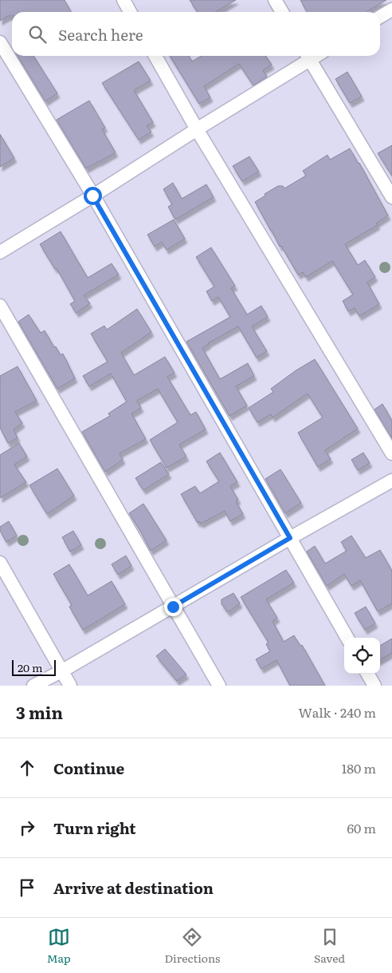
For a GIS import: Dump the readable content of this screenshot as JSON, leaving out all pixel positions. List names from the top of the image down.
{
  "scale_bar": "20 m",
  "page": {
    "search": "Search here",
    "scale": "20 m",
    "heading": ["3 min", "Walk · 240 m"],
    "list": [
      ["Continue", "180 m"],
      ["Turn right", "60 m"],
      "Arrive at destination"
    ],
    "nav": ["Map", "Directions", "Saved"]
  }
}
